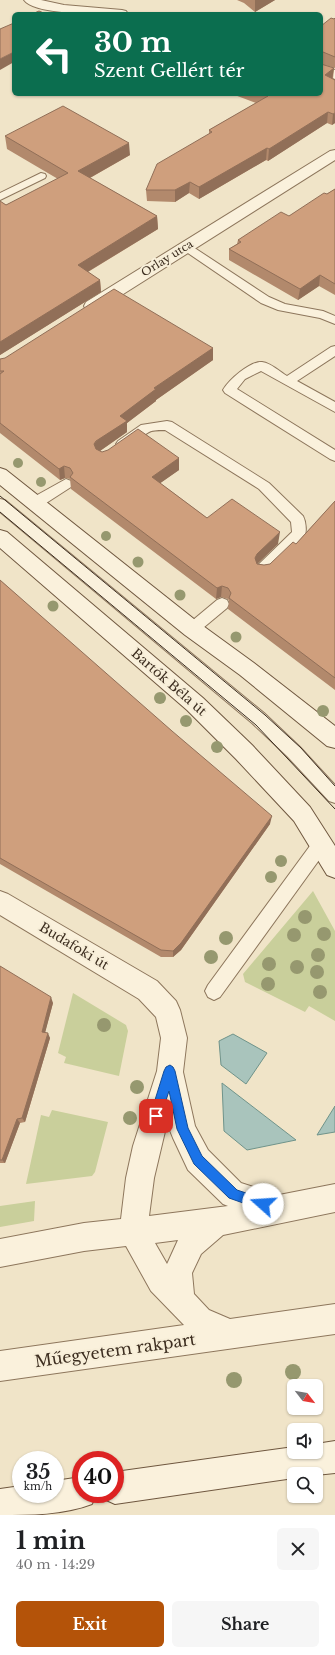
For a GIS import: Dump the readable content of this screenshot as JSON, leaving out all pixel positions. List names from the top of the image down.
{
  "streets": {
    "street": [
      "Orlay utca",
      "Bartók Béla út",
      "Budafoki út",
      "Műegyetem rakpart"
    ]
  },
  "north": "bottom right",
  "page": {
    "turn": ["30 m", "Szent Gellért tér"],
    "speed": "35 km/h",
    "limit": "40",
    "heading": ["1 min", "40 m · 14:29"],
    "buttons": ["Exit", "Share"]
  }
}
